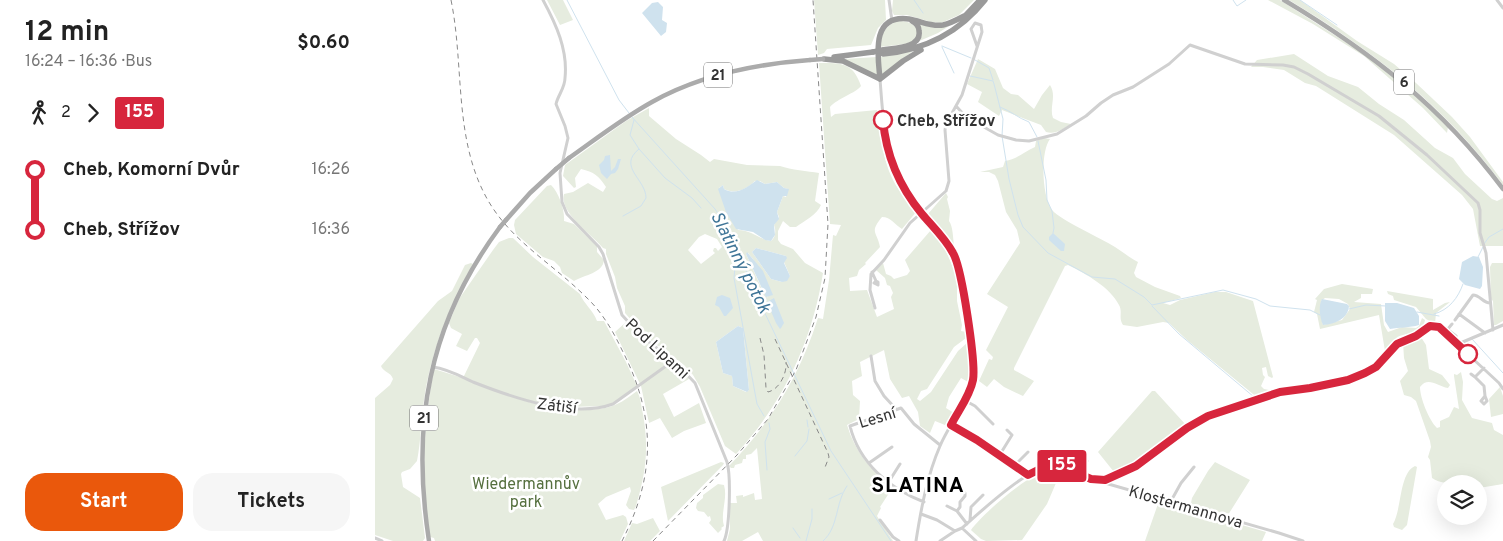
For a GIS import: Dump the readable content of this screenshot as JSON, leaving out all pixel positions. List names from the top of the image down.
{
  "streets": {
    "highway": ["21"],
    "main road": ["6"],
    "street": [
      "Pod Lipami",
      "Zátiší",
      "Lesní",
      "Klostermannova"
    ]
  },
  "crossings": [
    ["21", "Zátiší"],
    ["Pod Lipami", "Zátiší"]
  ],
  "districts": ["SLATINA"],
  "water": ["Slatinný potok"],
  "parks": ["Wiedermannův park"],
  "places": ["Cheb, Střížov"],
  "lines": ["bus line 155"],
  "page": {
    "heading": ["12 min", "16:24 – 16:36 · Bus", "$0.60"],
    "on_map": "155",
    "legs": ["2", "155"],
    "list": [
      {
        "name": "Cheb, Komorní Dvůr",
        "value": "16:26"
      },
      {
        "name": "Cheb, Střížov",
        "value": "16:36"
      }
    ],
    "buttons": ["Start", "Tickets"]
  }
}
